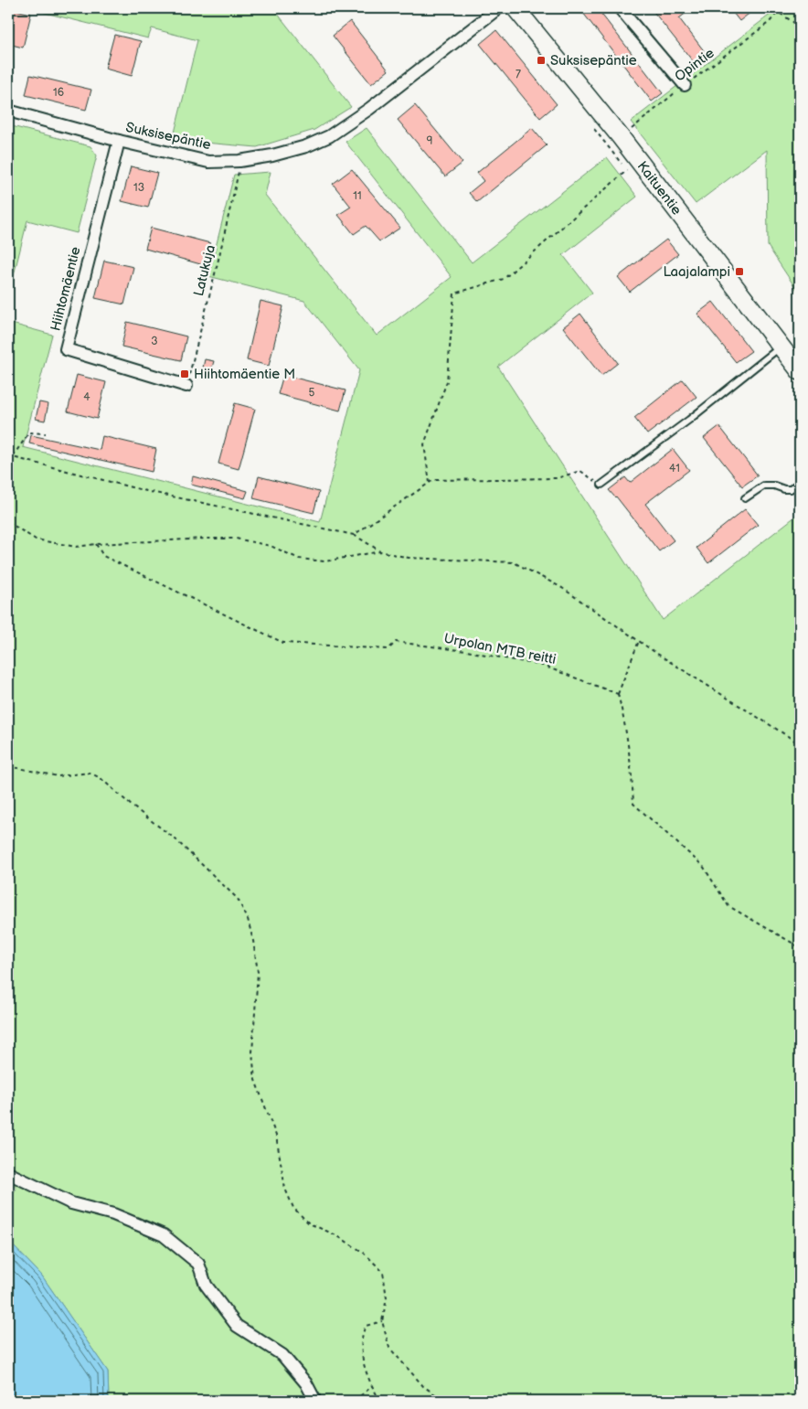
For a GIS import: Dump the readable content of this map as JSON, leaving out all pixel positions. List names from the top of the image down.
{
  "streets": {
    "street": ["Suksisepäntie", "Kaituentie", "Hiihtomäentie"],
    "path": ["Opintie", "Latukuja", "Urpolan MTB reitti"]
  },
  "crossings": [
    ["Opintie", "Kaituentie"],
    ["Suksisepäntie", "Latukuja"],
    ["Suksisepäntie", "Hiihtomäentie"],
    ["Latukuja", "Hiihtomäentie"]
  ],
  "places": {
    "transit": ["Suksisepäntie", "Laajalampi", "Hiihtomäentie M"]
  },
  "house_numbers": [
    "7",
    "16",
    "9",
    "13",
    "11",
    "3",
    "5",
    "4",
    "41"
  ]
}
